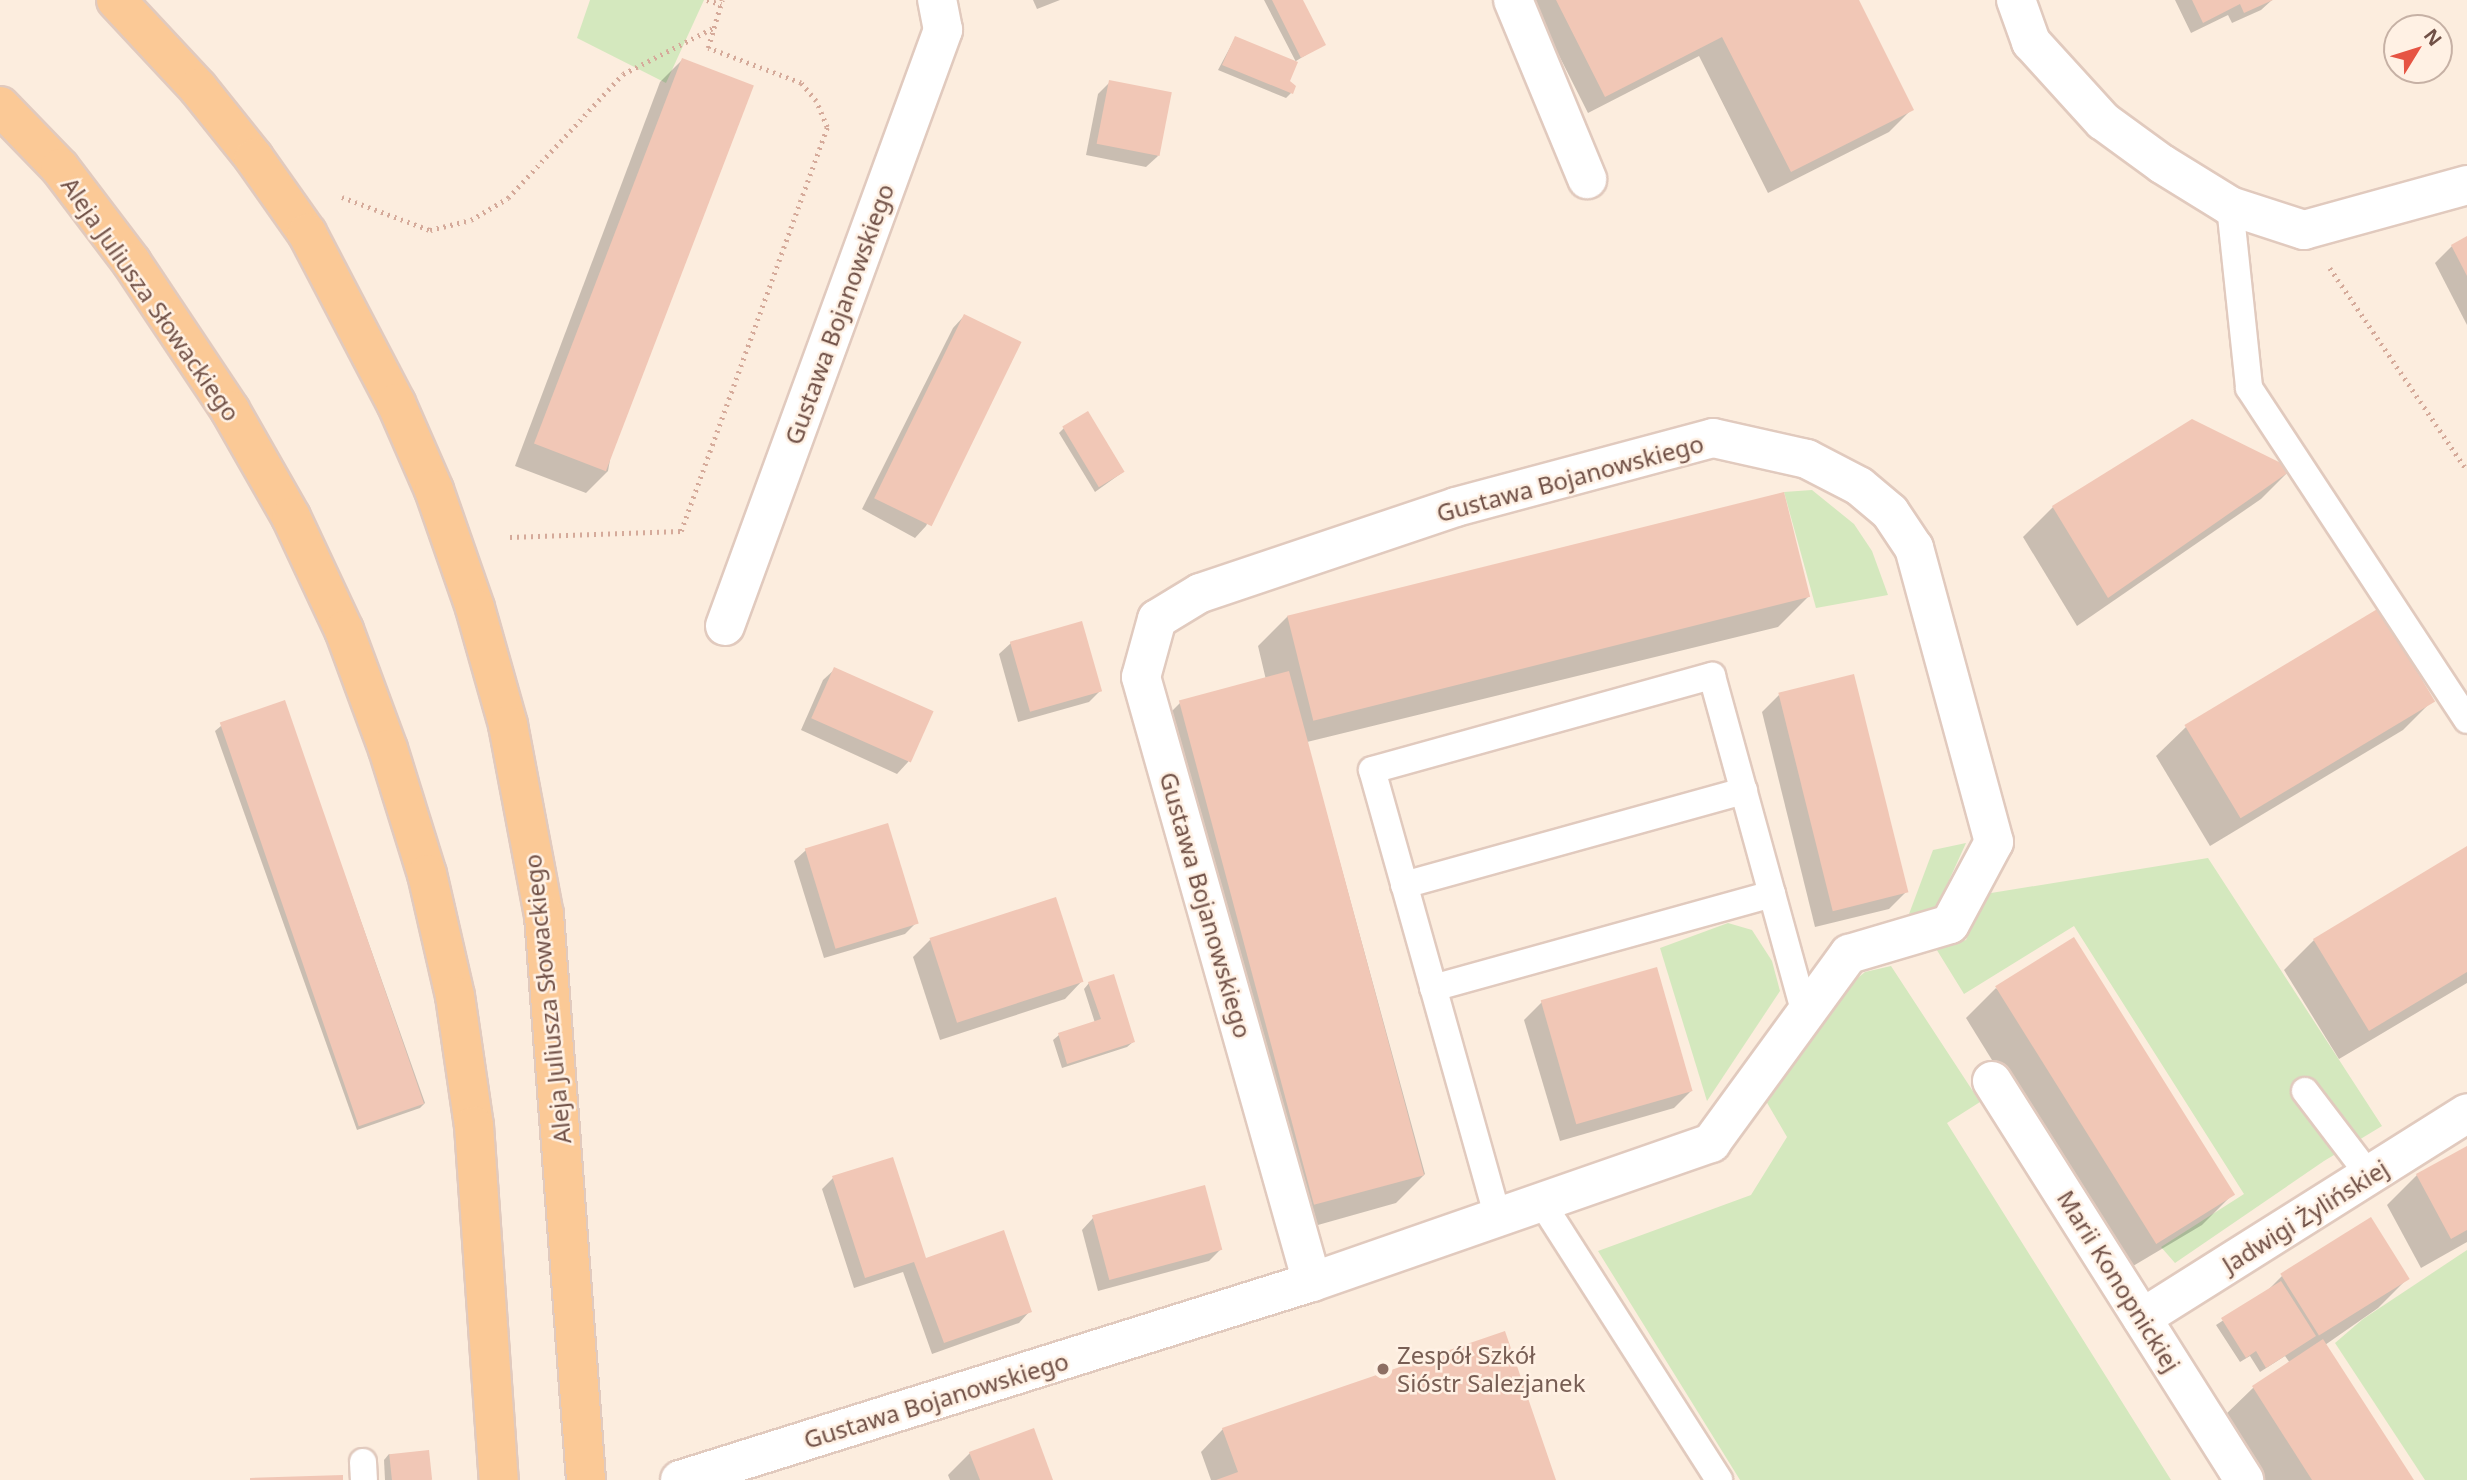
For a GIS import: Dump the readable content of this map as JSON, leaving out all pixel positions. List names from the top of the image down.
{
  "streets": {
    "main road": ["Aleja Juliusza Słowackiego"],
    "street": ["Gustawa Bojanowskiego", "Jadwigi Żylińskiej", "Marii Konopnickiej"]
  },
  "crossings": [
    ["Jadwigi Żylińskiej", "Marii Konopnickiej"]
  ],
  "places": ["Zespół Szkół Sióstr Salezjanek"],
  "north": "top right"
}
